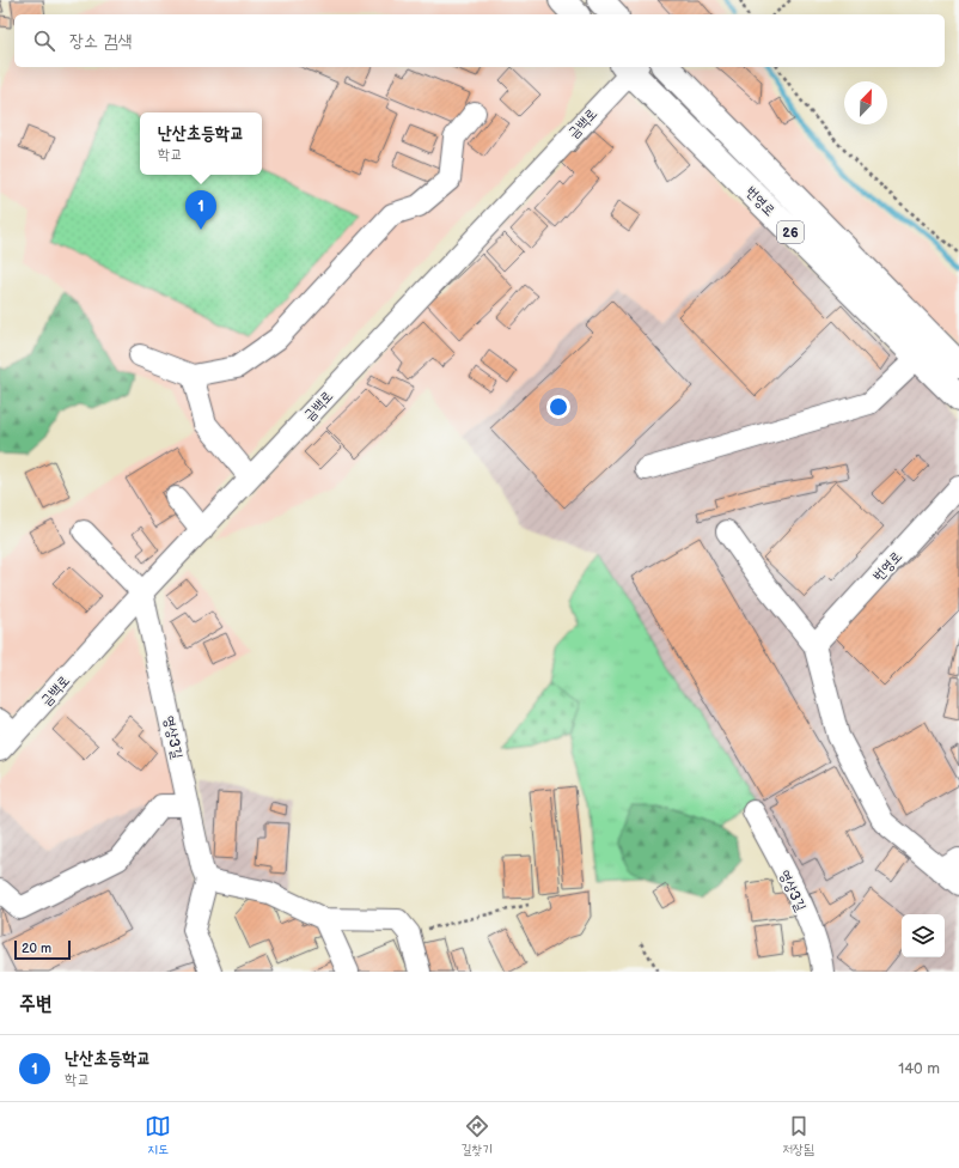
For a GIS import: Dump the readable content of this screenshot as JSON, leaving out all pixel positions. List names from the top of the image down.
{
  "streets": {
    "main road": ["번영로", "26"],
    "street": ["금백로", "영상3길"]
  },
  "crossings": [
    ["금백로", "번영로"],
    ["금백로", "영상3길"]
  ],
  "scale_bar": "20 m",
  "north": "top right",
  "page": {
    "search": "장소 검색",
    "popup": ["난산초등학교", "학교"],
    "pins": "1",
    "scale": "20 m",
    "heading": "주변",
    "list": [
      {
        "mark": "1",
        "name": "난산초등학교",
        "note": "학교",
        "value": "140 m"
      }
    ],
    "nav": ["지도", "길찾기", "저장됨"]
  }
}
